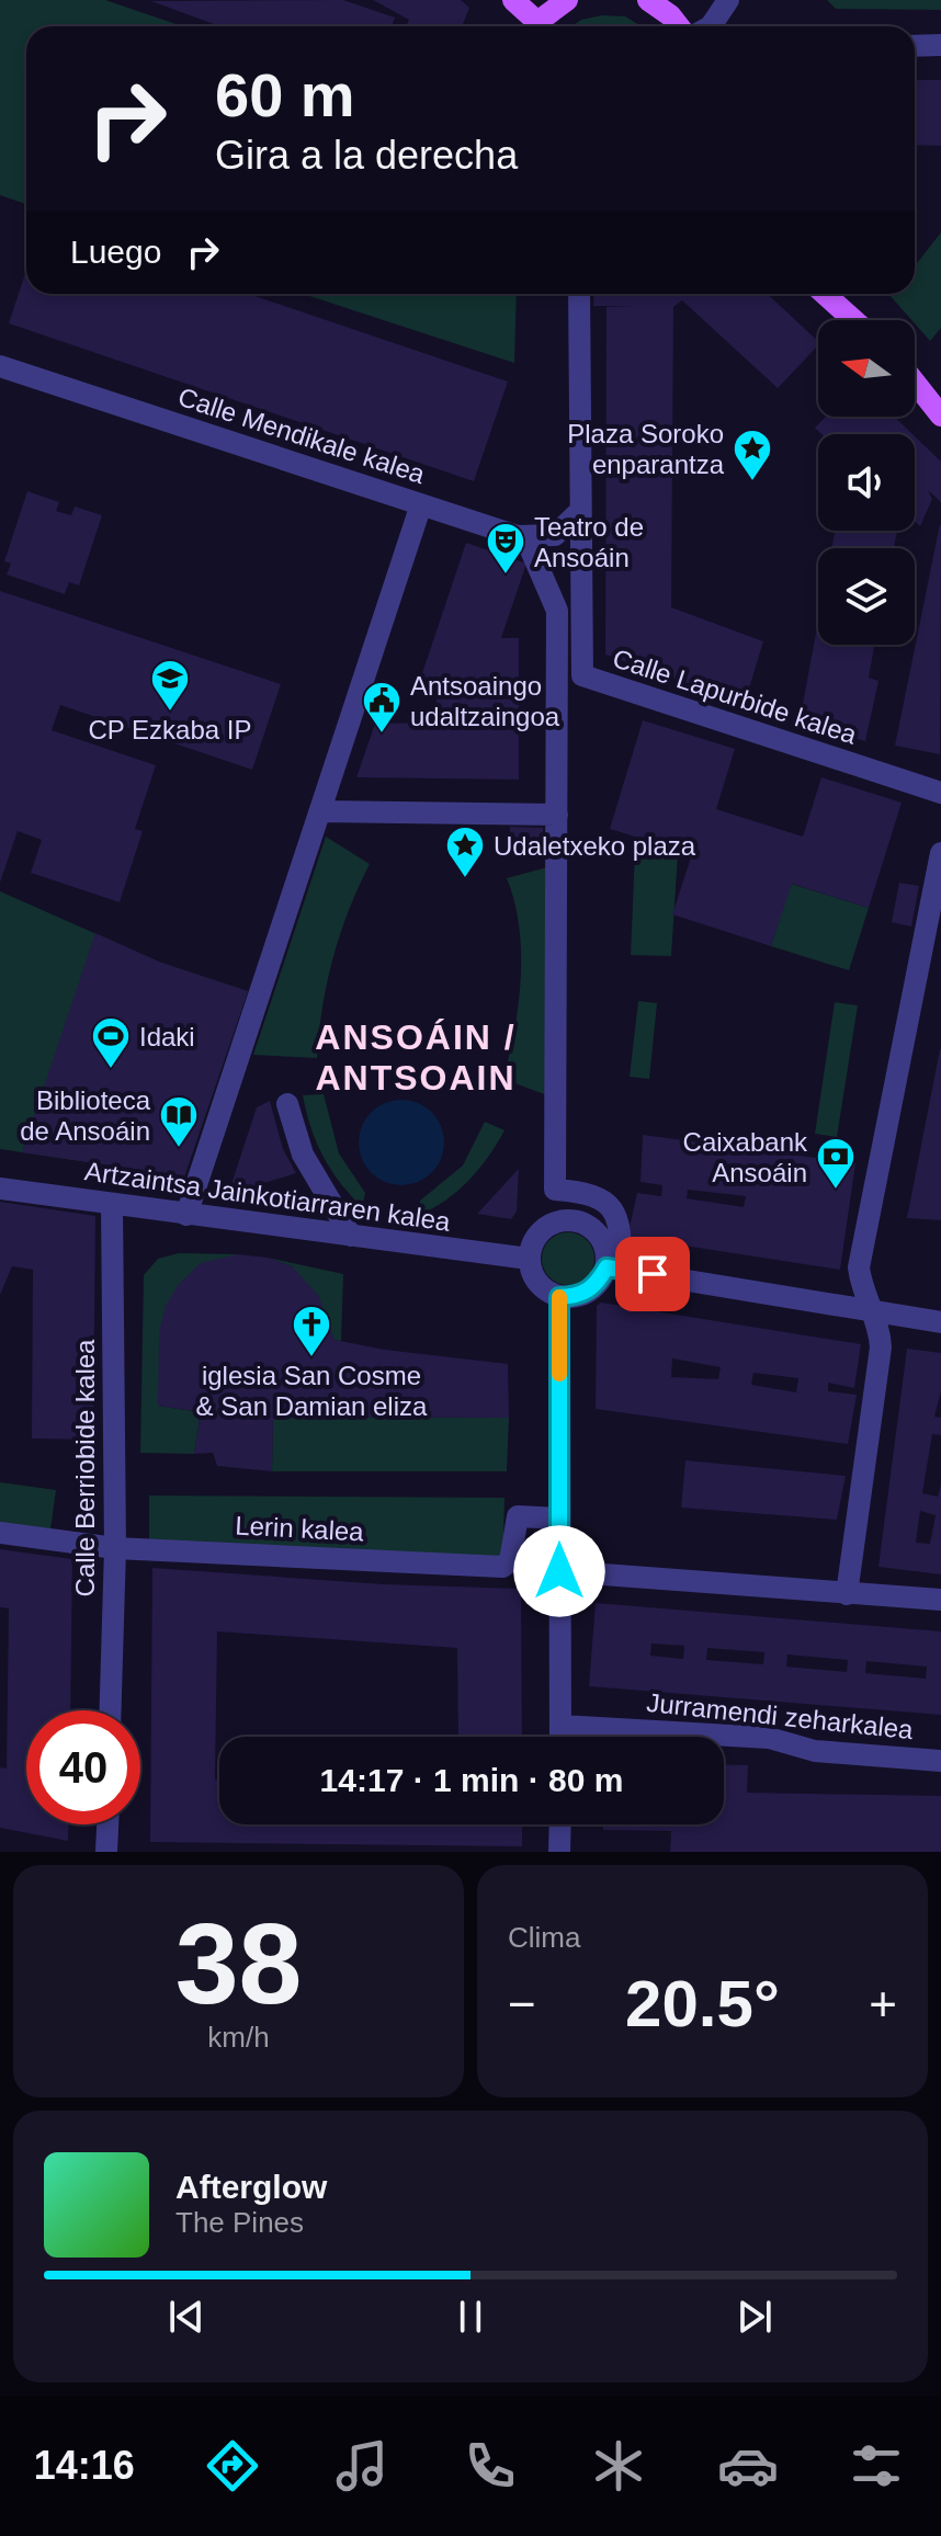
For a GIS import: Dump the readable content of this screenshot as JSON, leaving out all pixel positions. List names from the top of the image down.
{
  "streets": {
    "street": [
      "Calle Mendikale kalea",
      "Calle Lapurbide kalea",
      "Artzaintsa Jainkotiarraren kalea",
      "Calle Berriobide kalea",
      "Lerin kalea",
      "Jurramendi zeharkalea"
    ]
  },
  "crossings": [
    ["Artzaintsa Jainkotiarraren kalea", "Calle Berriobide kalea"],
    ["Calle Berriobide kalea", "Lerin kalea"]
  ],
  "districts": ["ANSOÁIN / ANTSOAIN"],
  "places": {
    "place": ["Plaza Soroko enparantza", "Udaletxeko plaza"],
    "theatre": ["Teatro de Ansoáin"],
    "school or university": ["CP Ezkaba IP"],
    "public building": ["Antsoaingo udaltzaingoa"],
    "sports": ["Idaki"],
    "library": ["Biblioteca de Ansoáin"],
    "bank": ["Caixabank Ansoáin"],
    "church": ["iglesia San Cosme & San Damian eliza"]
  },
  "north": "left",
  "page": {
    "turn": ["60 m", "Gira a la derecha"],
    "then": "Luego",
    "limit": "40",
    "trip": "14:17 · 1 min · 80 m",
    "tile": [
      ["38", "km/h"],
      "Clima"
    ],
    "heat": ["−", "20.5°", "+"],
    "song": ["Afterglow", "The Pines"],
    "tabs": "14:16"
  }
}
